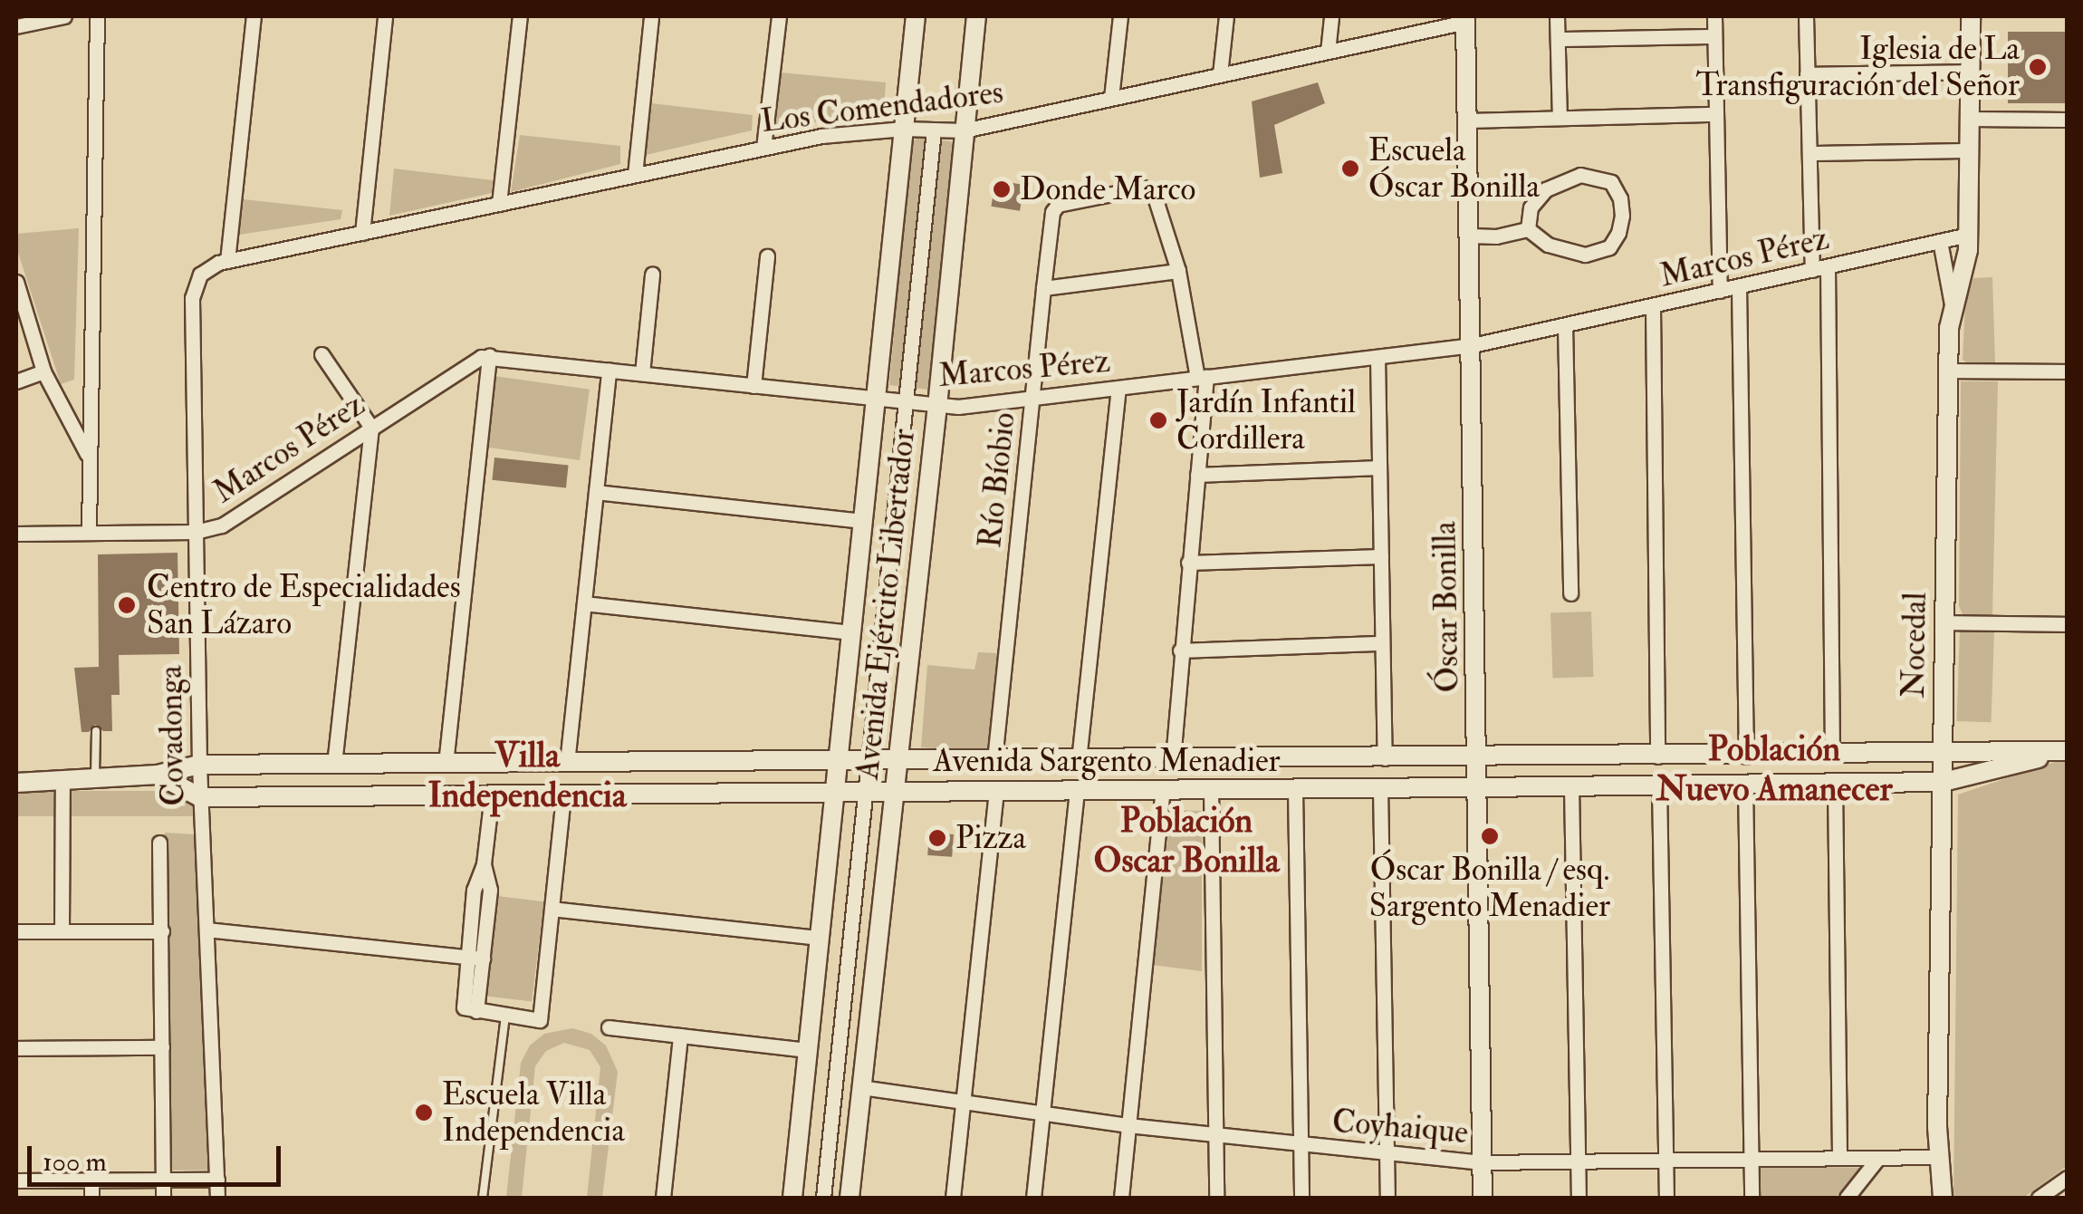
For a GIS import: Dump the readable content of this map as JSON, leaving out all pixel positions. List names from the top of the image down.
{
  "streets": {
    "main road": [
      "Avenida Ejército Libertador",
      "Óscar Bonilla",
      "Nocedal",
      "Avenida Sargento Menadier"
    ],
    "street": [
      "Los Comendadores",
      "Marcos Pérez",
      "Río Bíobio",
      "Covadonga",
      "Coyhaique"
    ]
  },
  "crossings": [
    ["Los Comendadores", "Avenida Ejército Libertador"],
    ["Los Comendadores", "Óscar Bonilla"],
    ["Los Comendadores", "Covadonga"],
    ["Marcos Pérez", "Río Bíobio"],
    ["Marcos Pérez", "Avenida Ejército Libertador"],
    ["Marcos Pérez", "Óscar Bonilla"],
    ["Marcos Pérez", "Nocedal"],
    ["Marcos Pérez", "Covadonga"],
    ["Río Bíobio", "Avenida Sargento Menadier"],
    ["Avenida Ejército Libertador", "Avenida Sargento Menadier"],
    ["Avenida Ejército Libertador", "Coyhaique"],
    ["Óscar Bonilla", "Avenida Sargento Menadier"],
    ["Óscar Bonilla", "Coyhaique"],
    ["Nocedal", "Avenida Sargento Menadier"],
    ["Nocedal", "Coyhaique"],
    ["Covadonga", "Avenida Sargento Menadier"]
  ],
  "districts": ["Población Nuevo Amanecer", "Villa Independencia", "Población Oscar Bonilla"],
  "places": [
    "Iglesia de La Transfiguración del Señor",
    "Escuela Óscar Bonilla",
    "Donde Marco",
    "Jardín Infantil Cordillera",
    "Centro de Especialidades San Lázaro",
    "Óscar Bonilla / esq. Sargento Menadier",
    "Pizza",
    "Escuela Villa Independencia"
  ],
  "scale_bar": "100 m"
}
